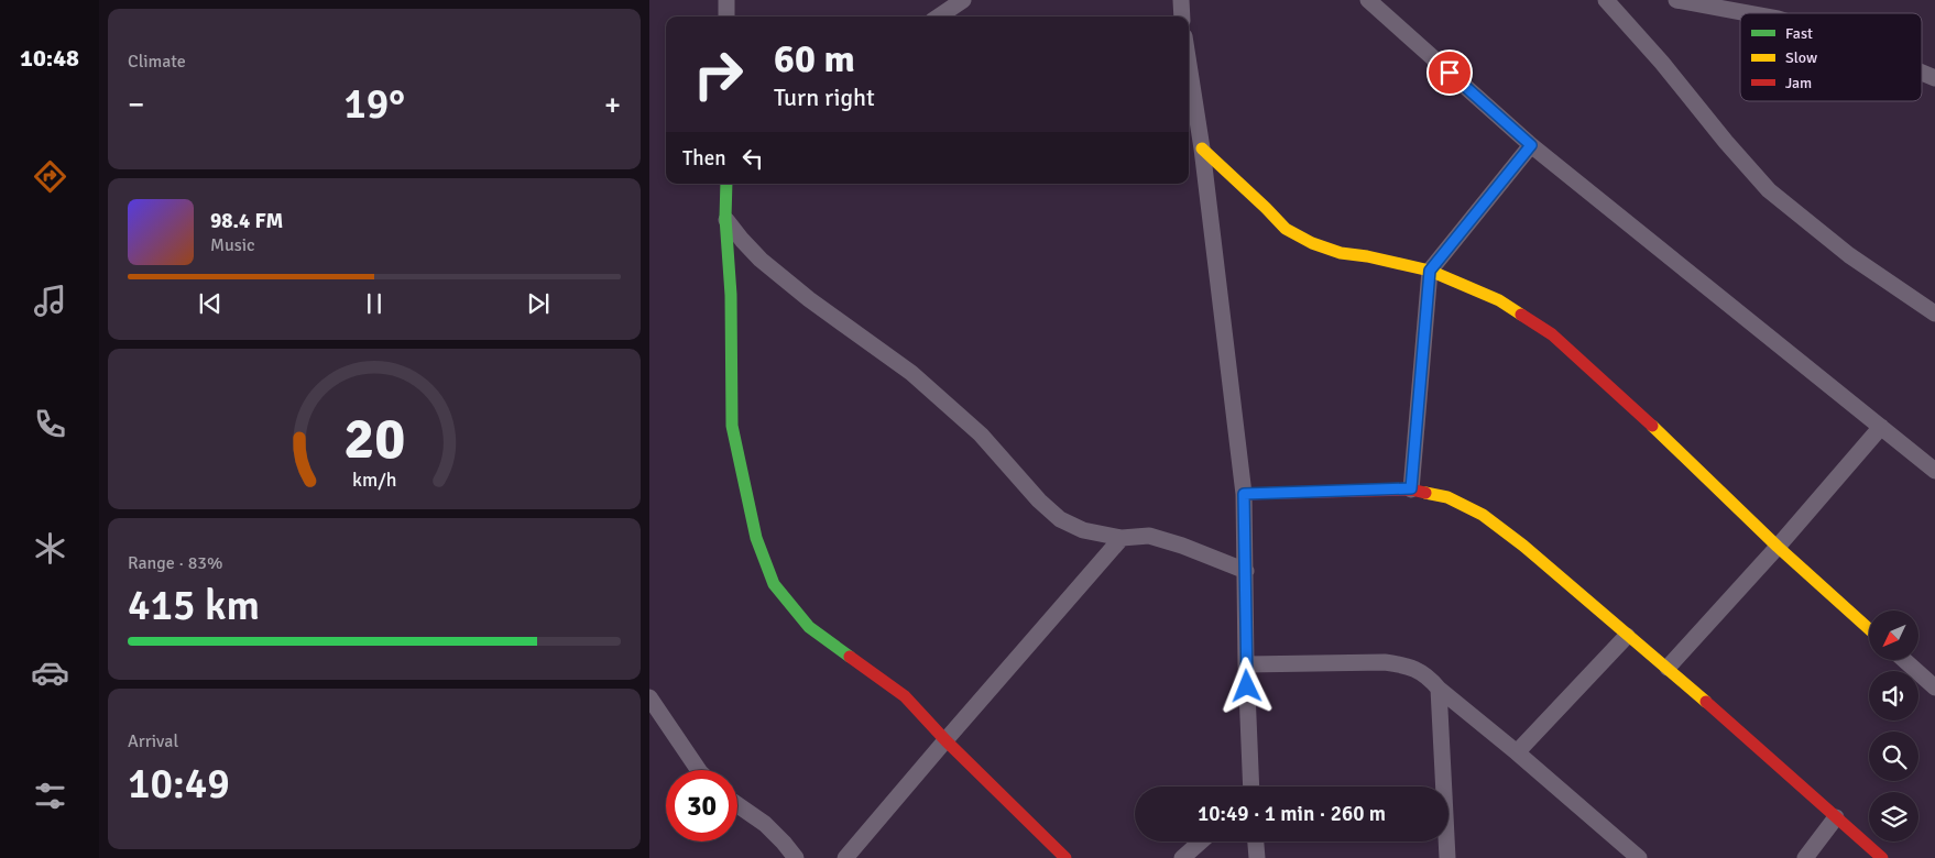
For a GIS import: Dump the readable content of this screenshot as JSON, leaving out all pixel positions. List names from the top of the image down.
{
  "legend": ["Fast", "Slow", "Jam"],
  "north": "bottom left",
  "page": {
    "tabs": "10:48",
    "tile": [
      "Climate",
      ["Range · 83%", "415 km"],
      ["Arrival", "10:49"]
    ],
    "turn": ["60 m", "Turn right"],
    "heat": ["−", "19°", "+"],
    "then": "Then",
    "song": ["98.4 FM", "Music"],
    "limit": "30",
    "trip": "10:49 · 1 min · 260 m",
    "gauge": ["20", "km/h"]
  }
}
